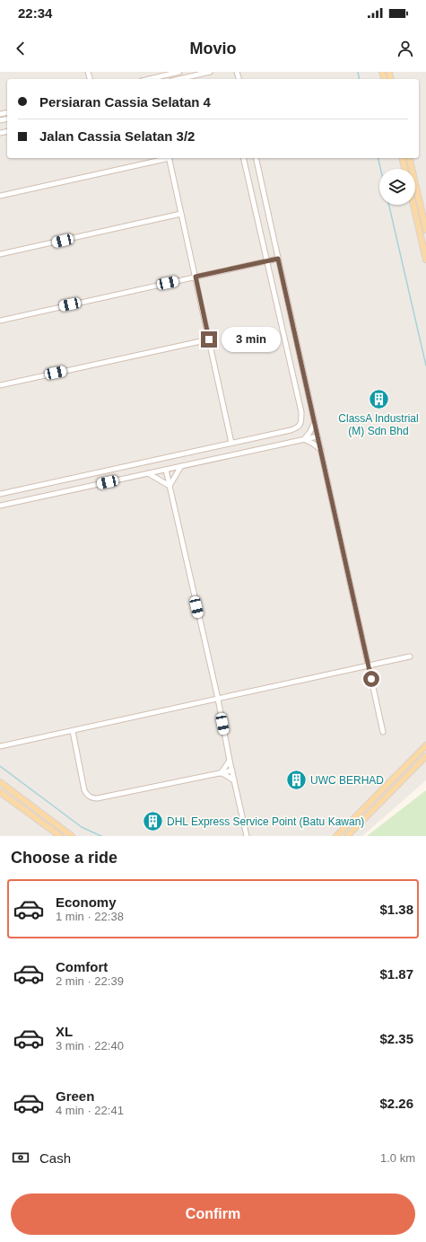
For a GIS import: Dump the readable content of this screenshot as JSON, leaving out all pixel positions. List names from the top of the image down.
{
  "places": {
    "building": ["ClassA Industrial (M) Sdn Bhd", "UWC BERHAD", "DHL Express Service Point (Batu Kawan)"]
  },
  "page": {
    "status": "22:34",
    "header": "Movio",
    "banner": ["Persiaran Cassia Selatan 4", "Jalan Cassia Selatan 3/2"],
    "bubble": "3 min",
    "heading": "Choose a ride",
    "list": [
      {
        "name": "Economy",
        "note": "1 min · 22:38",
        "value": "$1.38"
      },
      {
        "name": "Comfort",
        "note": "2 min · 22:39",
        "value": "$1.87"
      },
      {
        "name": "XL",
        "note": "3 min · 22:40",
        "value": "$2.35"
      },
      {
        "name": "Green",
        "note": "4 min · 22:41",
        "value": "$2.26"
      }
    ],
    "pay": ["Cash", "1.0 km"],
    "buttons": "Confirm"
  }
}
